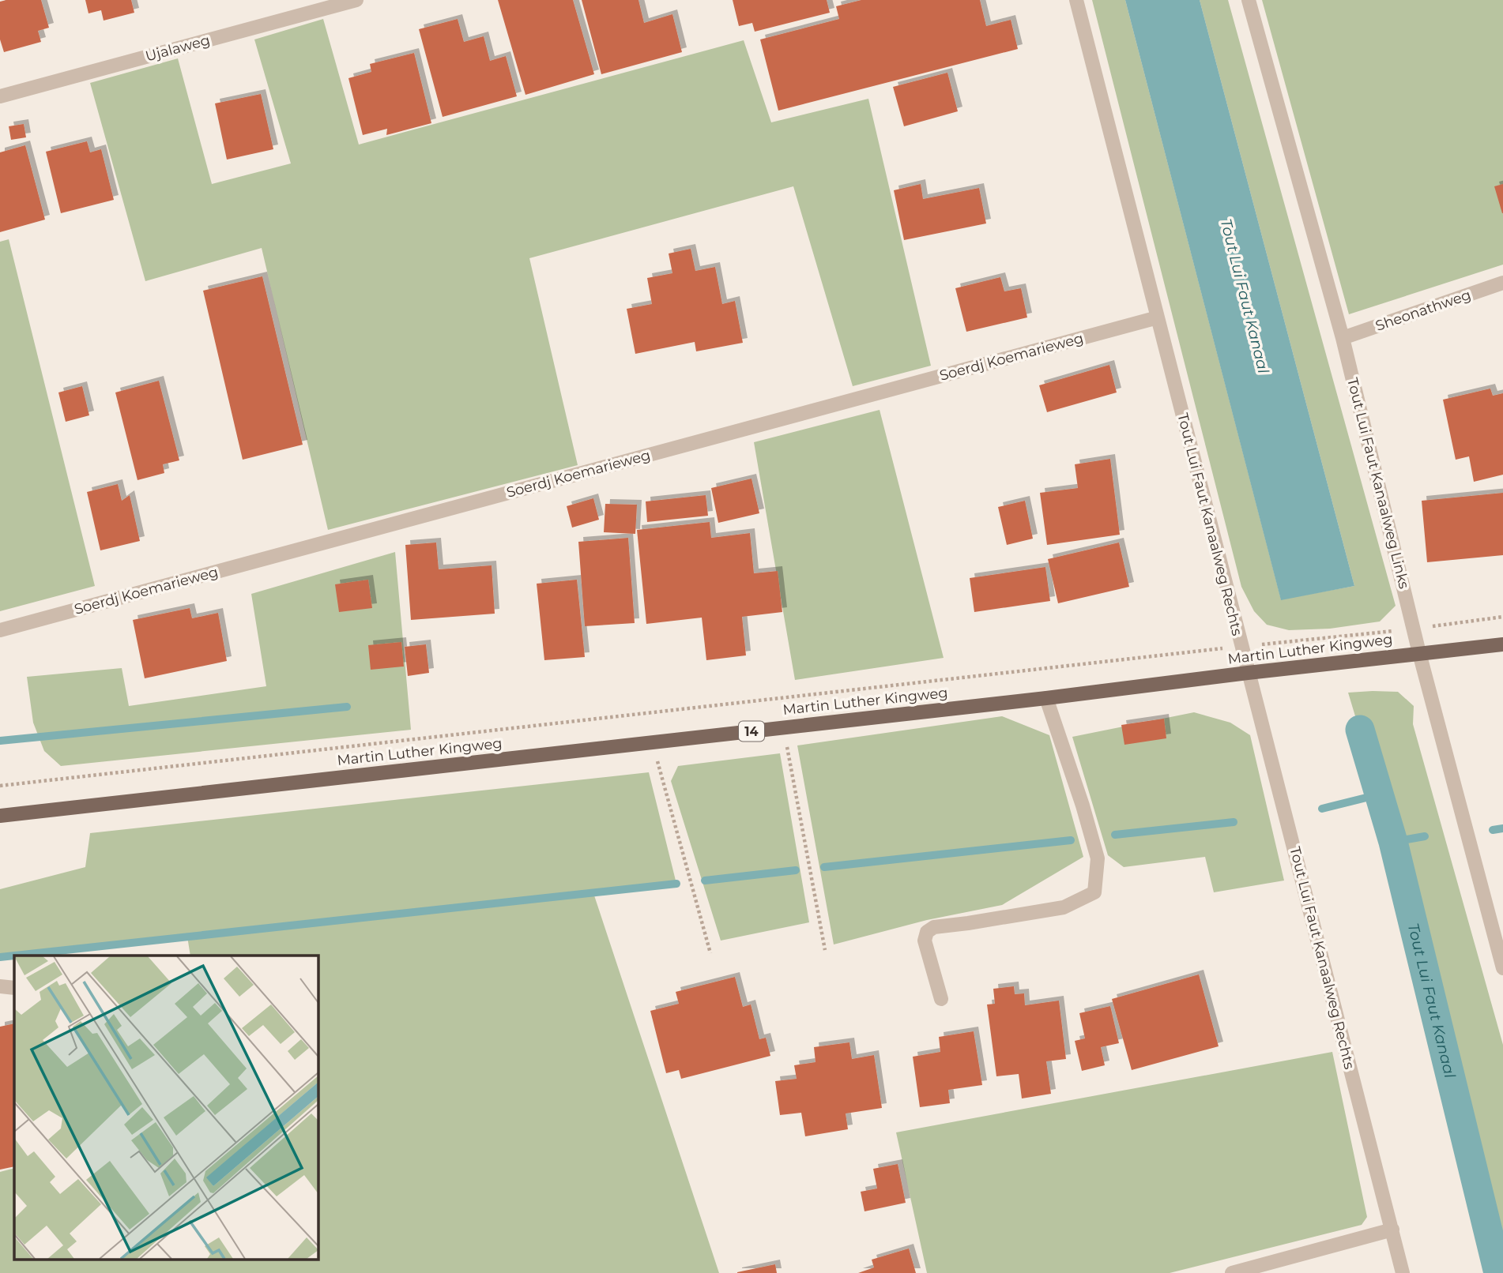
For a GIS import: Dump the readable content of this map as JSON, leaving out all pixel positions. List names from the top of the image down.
{
  "streets": {
    "main road": ["Martin Luther Kingweg", "14"],
    "street": [
      "Ujalaweg",
      "Sheonathweg",
      "Soerdj Koemarieweg",
      "Tout Lui Faut Kanaalweg Links",
      "Tout Lui Faut Kanaalweg Rechts"
    ]
  },
  "crossings": [
    ["Sheonathweg", "Tout Lui Faut Kanaalweg Links"],
    ["Soerdj Koemarieweg", "Tout Lui Faut Kanaalweg Rechts"],
    ["Tout Lui Faut Kanaalweg Links", "Martin Luther Kingweg"],
    ["Tout Lui Faut Kanaalweg Rechts", "Martin Luther Kingweg"]
  ],
  "water": ["Tout Lui Faut Kanaal"]
}
